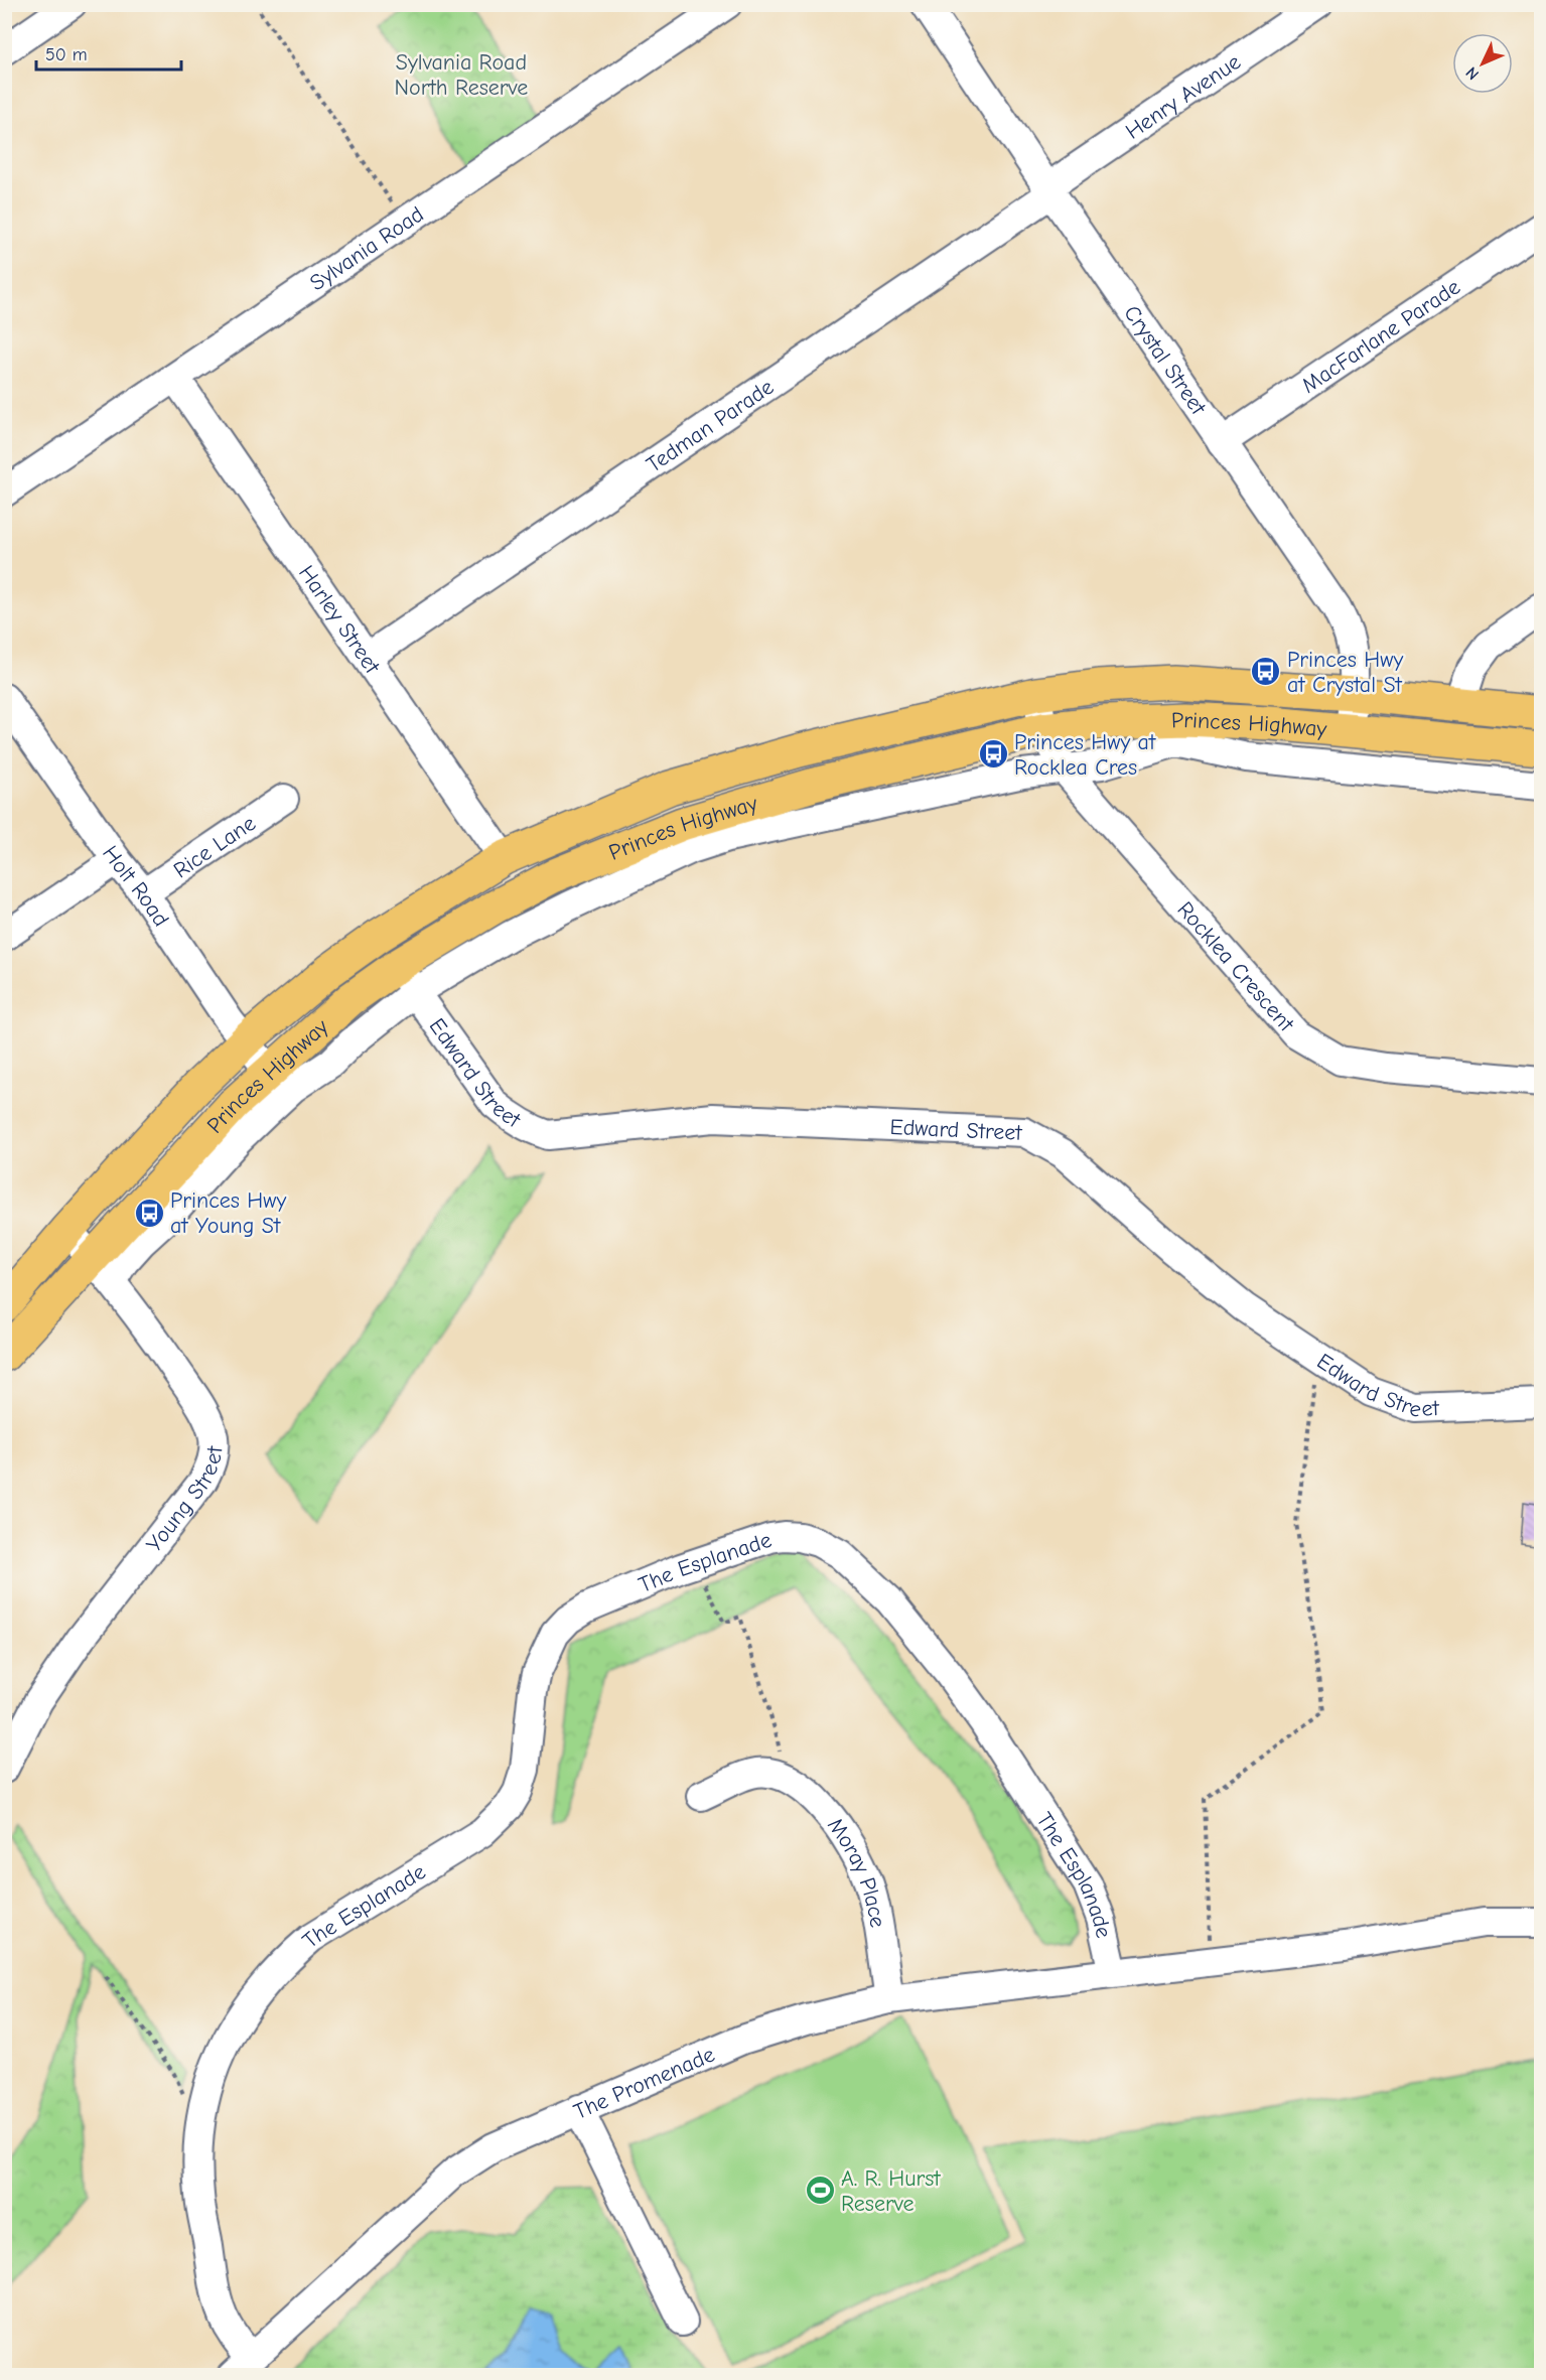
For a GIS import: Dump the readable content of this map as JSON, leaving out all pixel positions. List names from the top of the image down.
{
  "streets": {
    "highway": ["Princes Highway"],
    "street": [
      "Henry Avenue",
      "Sylvania Road",
      "MacFarlane Parade",
      "Crystal Street",
      "Tedman Parade",
      "Harley Street",
      "Rice Lane",
      "Holt Road",
      "Rocklea Crescent",
      "Edward Street",
      "Young Street",
      "The Esplanade",
      "Moray Place",
      "The Promenade"
    ]
  },
  "crossings": [
    ["Henry Avenue", "Crystal Street"],
    ["Henry Avenue", "Tedman Parade"],
    ["Sylvania Road", "Harley Street"],
    ["MacFarlane Parade", "Crystal Street"],
    ["Crystal Street", "Tedman Parade"],
    ["Crystal Street", "Princes Highway"],
    ["Tedman Parade", "Harley Street"],
    ["Harley Street", "Princes Highway"],
    ["Princes Highway", "Holt Road"],
    ["Princes Highway", "Rocklea Crescent"],
    ["Princes Highway", "Edward Street"],
    ["Princes Highway", "Young Street"],
    ["Rice Lane", "Holt Road"],
    ["The Esplanade", "The Promenade"],
    ["Moray Place", "The Promenade"]
  ],
  "parks": ["Sylvania Road North Reserve"],
  "places": {
    "bus stop": ["Princes Hwy at Crystal St", "Princes Hwy at Rocklea Cres", "Princes Hwy at Young St"],
    "sports": ["A. R. Hurst Reserve"]
  },
  "scale_bar": "50 m",
  "north": "bottom left"
}
